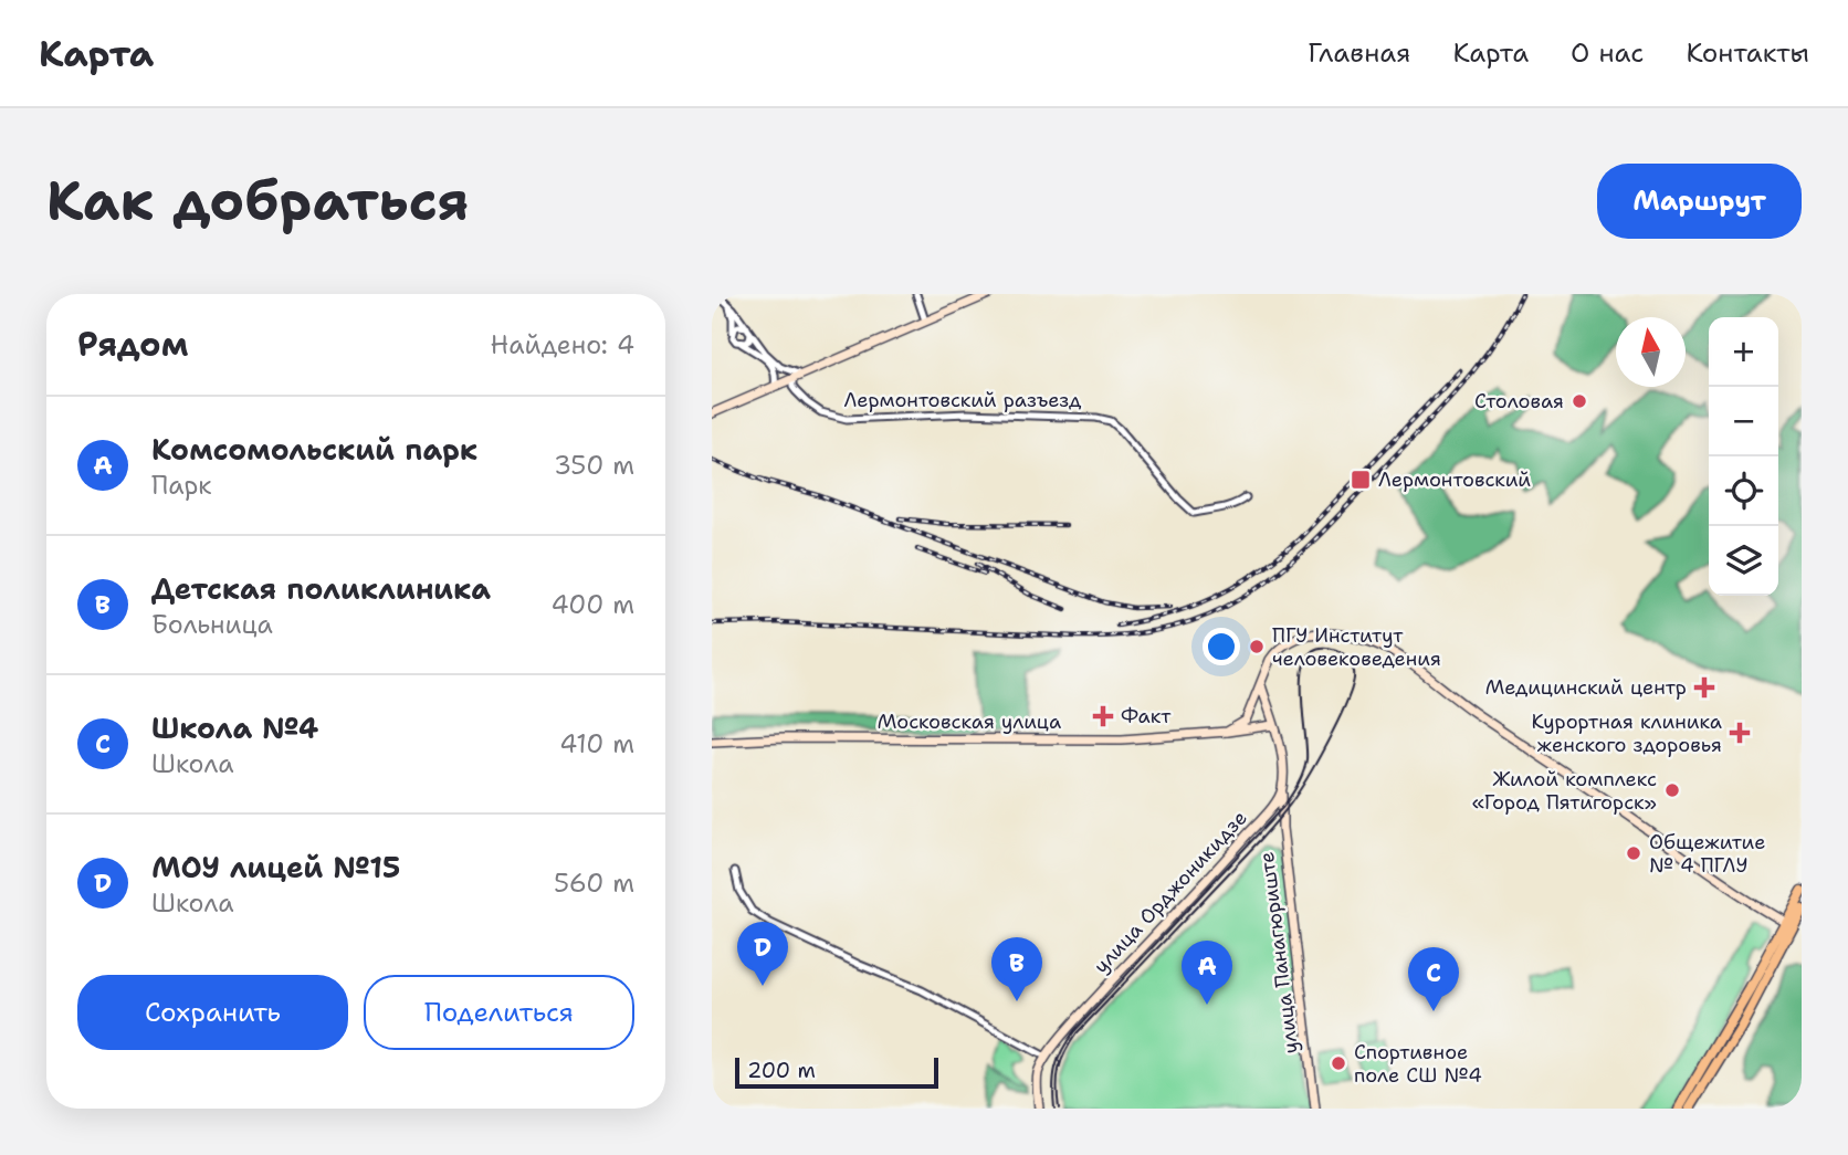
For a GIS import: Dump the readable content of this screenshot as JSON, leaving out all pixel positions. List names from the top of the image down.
{
  "streets": {
    "street": [
      "Лермонтовский разъезд",
      "Московская улица",
      "улица Орджоникидзе",
      "улица Панагюриште"
    ]
  },
  "crossings": [
    ["улица Орджоникидзе", "улица Панагюриште"]
  ],
  "places": {
    "other": [
      "Столовая",
      "ПГУ Институт человековедения",
      "Жилой комплекс «Город Пятигорск»",
      "Общежитие № 4 ПГЛУ",
      "Спортивное поле СШ №4"
    ],
    "transit": ["Лермонтовский"],
    "health": ["Медицинский центр", "Факт", "Курортная клиника женского здоровья"]
  },
  "scale_bar": "200 m",
  "north": "top",
  "page": {
    "header": "Карта",
    "nav": [
      "Главная",
      "Карта",
      "О нас",
      "Контакты"
    ],
    "buttons": [
      "Маршрут",
      ["Сохранить", "Поделиться"]
    ],
    "title": "Как добраться",
    "heading": ["Рядом", "Найдено: 4"],
    "map_buttons": ["+", "−"],
    "list": [
      {
        "mark": "A",
        "name": "Комсомольский парк",
        "note": "Парк",
        "value": "350 m"
      },
      {
        "mark": "B",
        "name": "Детская поликлиника",
        "note": "Больница",
        "value": "400 m"
      },
      {
        "mark": "C",
        "name": "Школа №4",
        "note": "Школа",
        "value": "410 m"
      },
      {
        "mark": "D",
        "name": "МОУ лицей №15",
        "note": "Школа",
        "value": "560 m"
      }
    ],
    "pins": [
      "D",
      "B",
      "A",
      "C"
    ],
    "scale": "200 m"
  }
}
